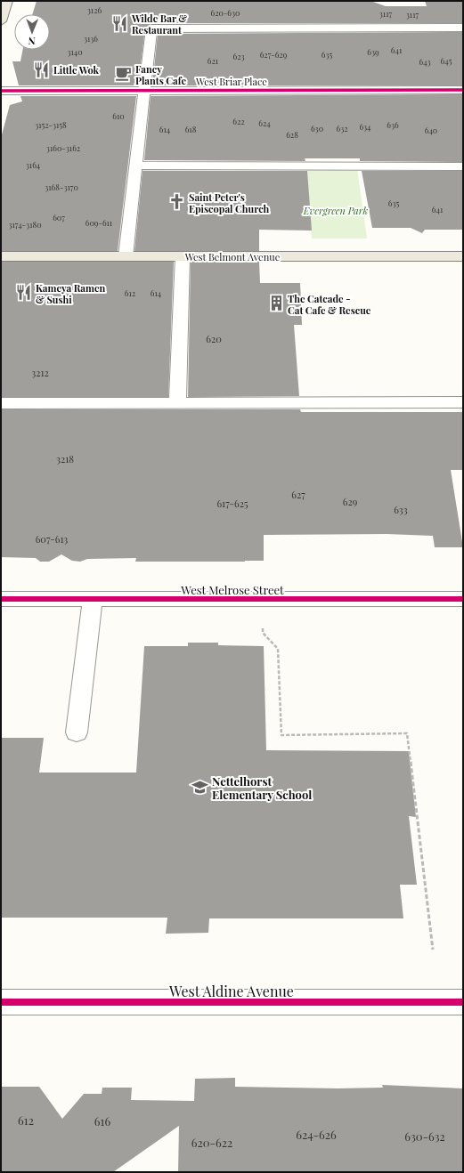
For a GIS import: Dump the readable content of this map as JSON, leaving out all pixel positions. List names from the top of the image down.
{
  "streets": {
    "main road": ["West Belmont Avenue"],
    "street": ["West Briar Place", "West Melrose Street", "West Aldine Avenue"]
  },
  "parks": ["Evergreen Park"],
  "places": {
    "restaurant": ["Wilde Bar & Restaurant", "Little Wok", "Kameya Ramen & Sushi"],
    "cafe": ["Fancy Plants Cafe"],
    "church": ["Saint Peter's Episcopal Church"],
    "building": ["The Catcade - Cat Cafe & Rescue"],
    "school or university": ["Nettelhorst Elementary School"]
  },
  "house_numbers": [
    "3126",
    "620-630",
    "3117",
    "3117",
    "3136",
    "641",
    "3140",
    "639",
    "627-629",
    "635",
    "623",
    "621",
    "645",
    "643",
    "610",
    "622",
    "624",
    "3152-3158",
    "636",
    "634",
    "630",
    "632",
    "614",
    "618",
    "640",
    "628",
    "3160-3162",
    "3164",
    "3168-3170",
    "635",
    "641",
    "607",
    "609-611",
    "3174-3180",
    "612",
    "614",
    "620",
    "3212",
    "3218",
    "627",
    "629",
    "617-625",
    "633",
    "607-613",
    "612",
    "616",
    "624-626",
    "630-632",
    "620-622"
  ],
  "north": "bottom"
}
